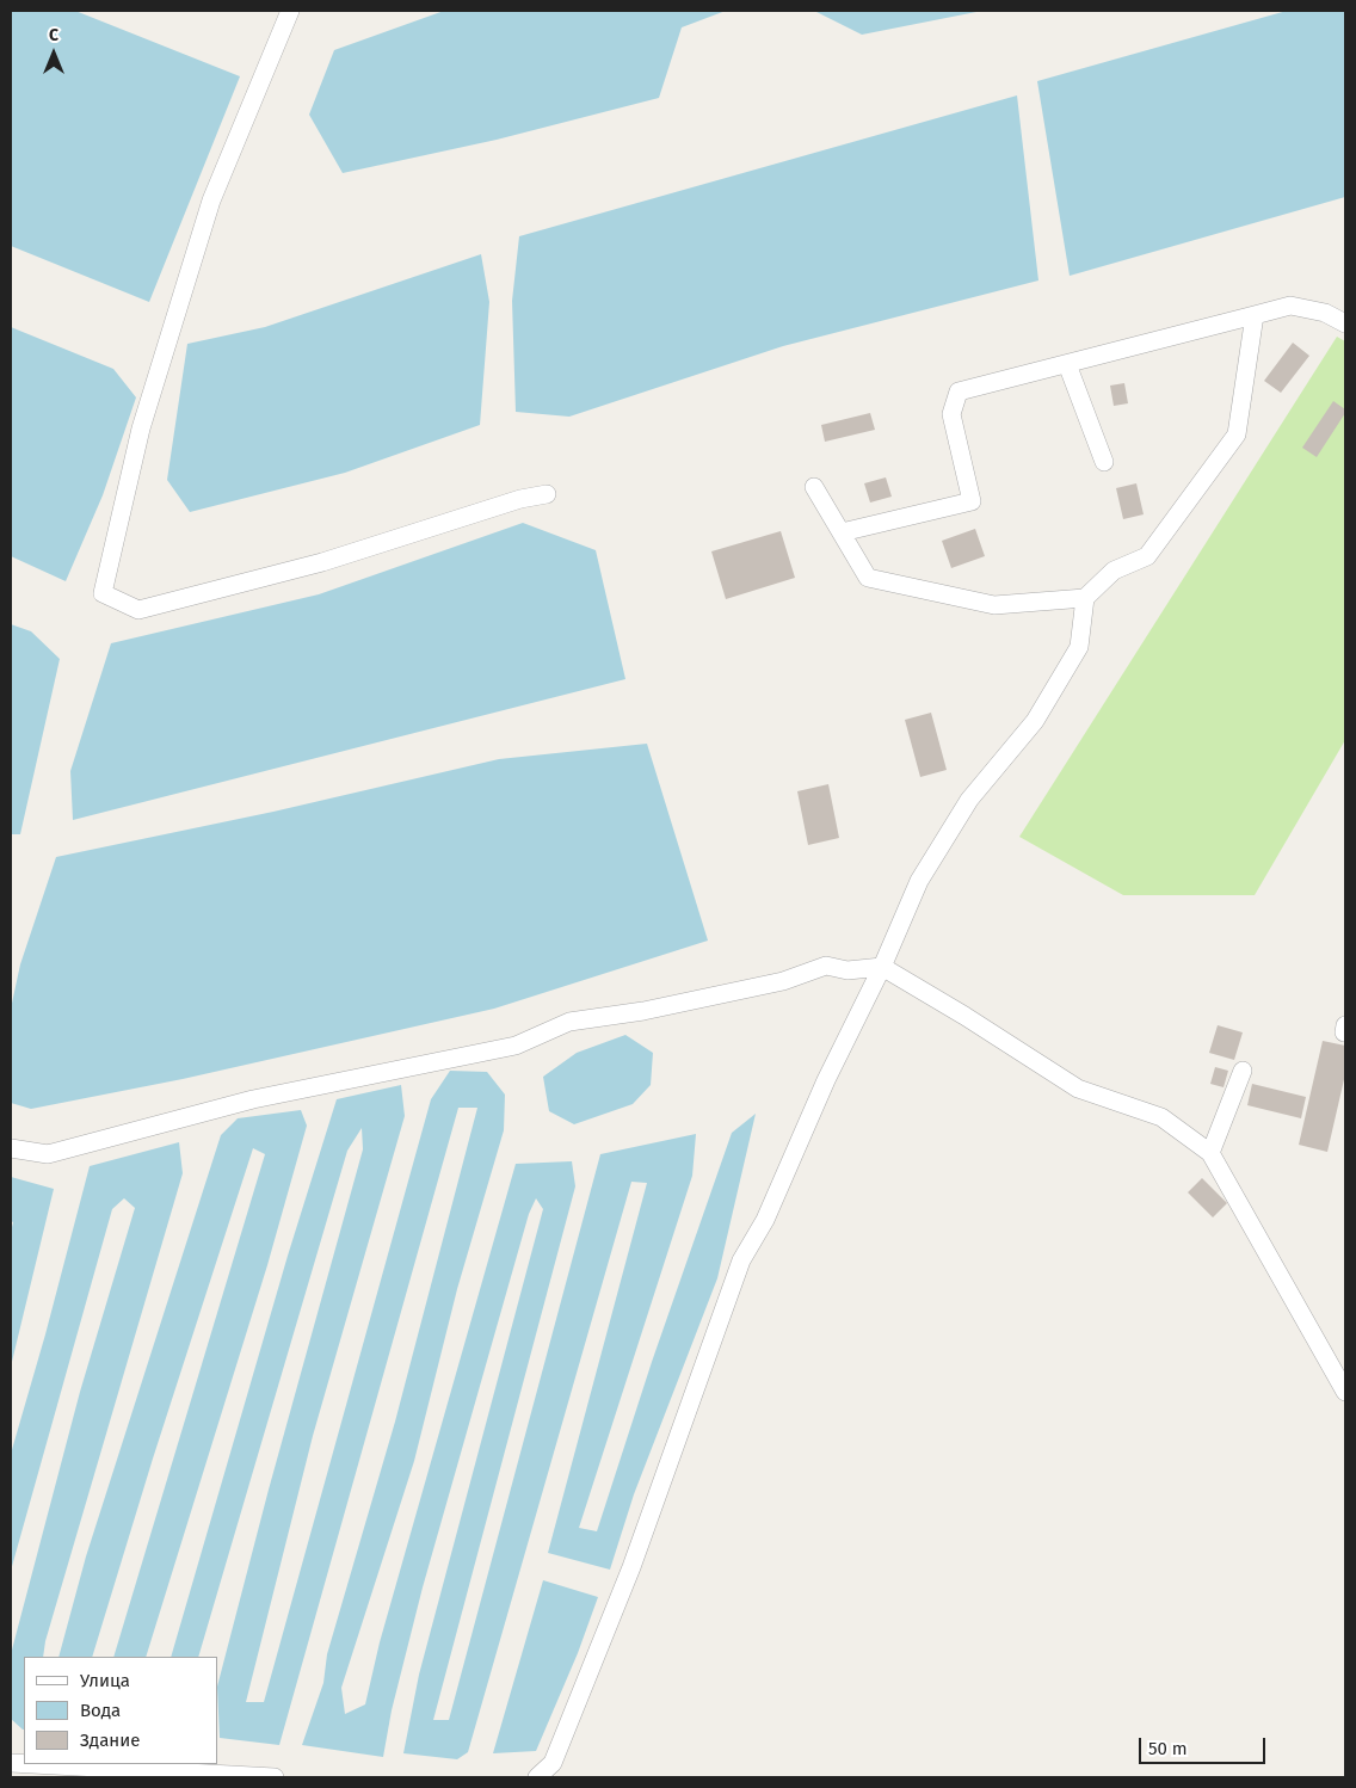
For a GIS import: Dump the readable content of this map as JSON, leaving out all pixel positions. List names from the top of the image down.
{
  "legend": ["Улица", "Вода", "Здание"],
  "scale_bar": "50 m",
  "north": "top"
}
